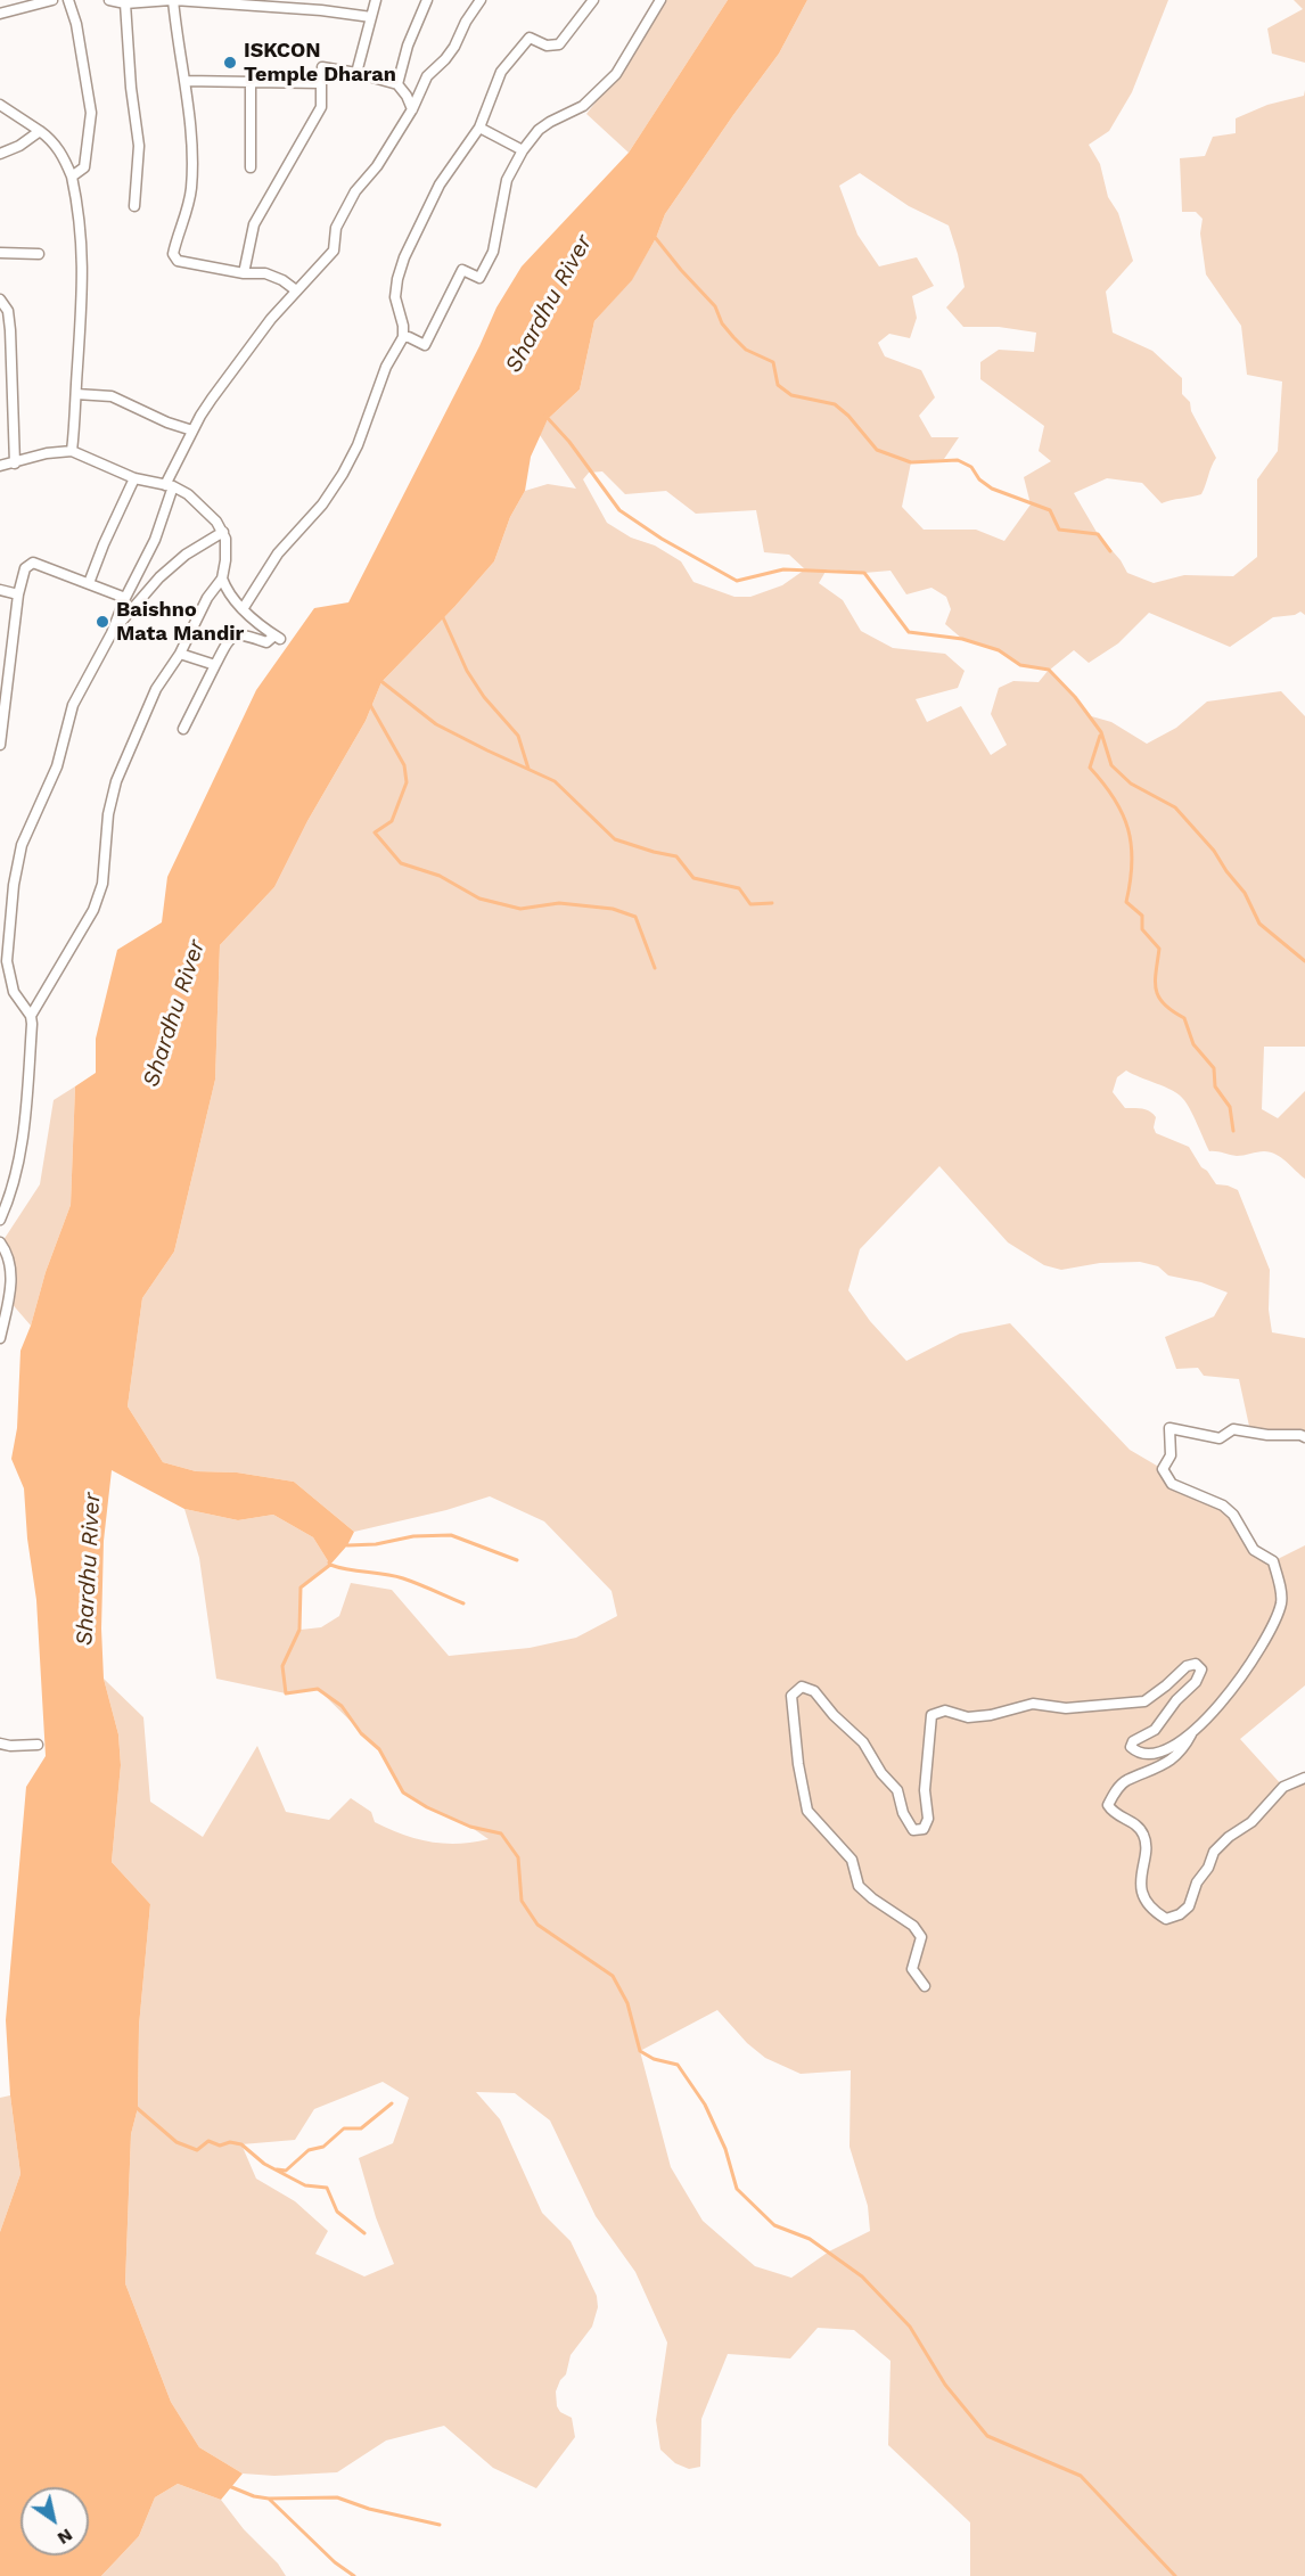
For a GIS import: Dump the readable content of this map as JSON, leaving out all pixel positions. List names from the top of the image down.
{
  "water": ["Shardhu River"],
  "places": ["ISKCON Temple Dharan", "Baishno Mata Mandir"],
  "north": "bottom right"
}
